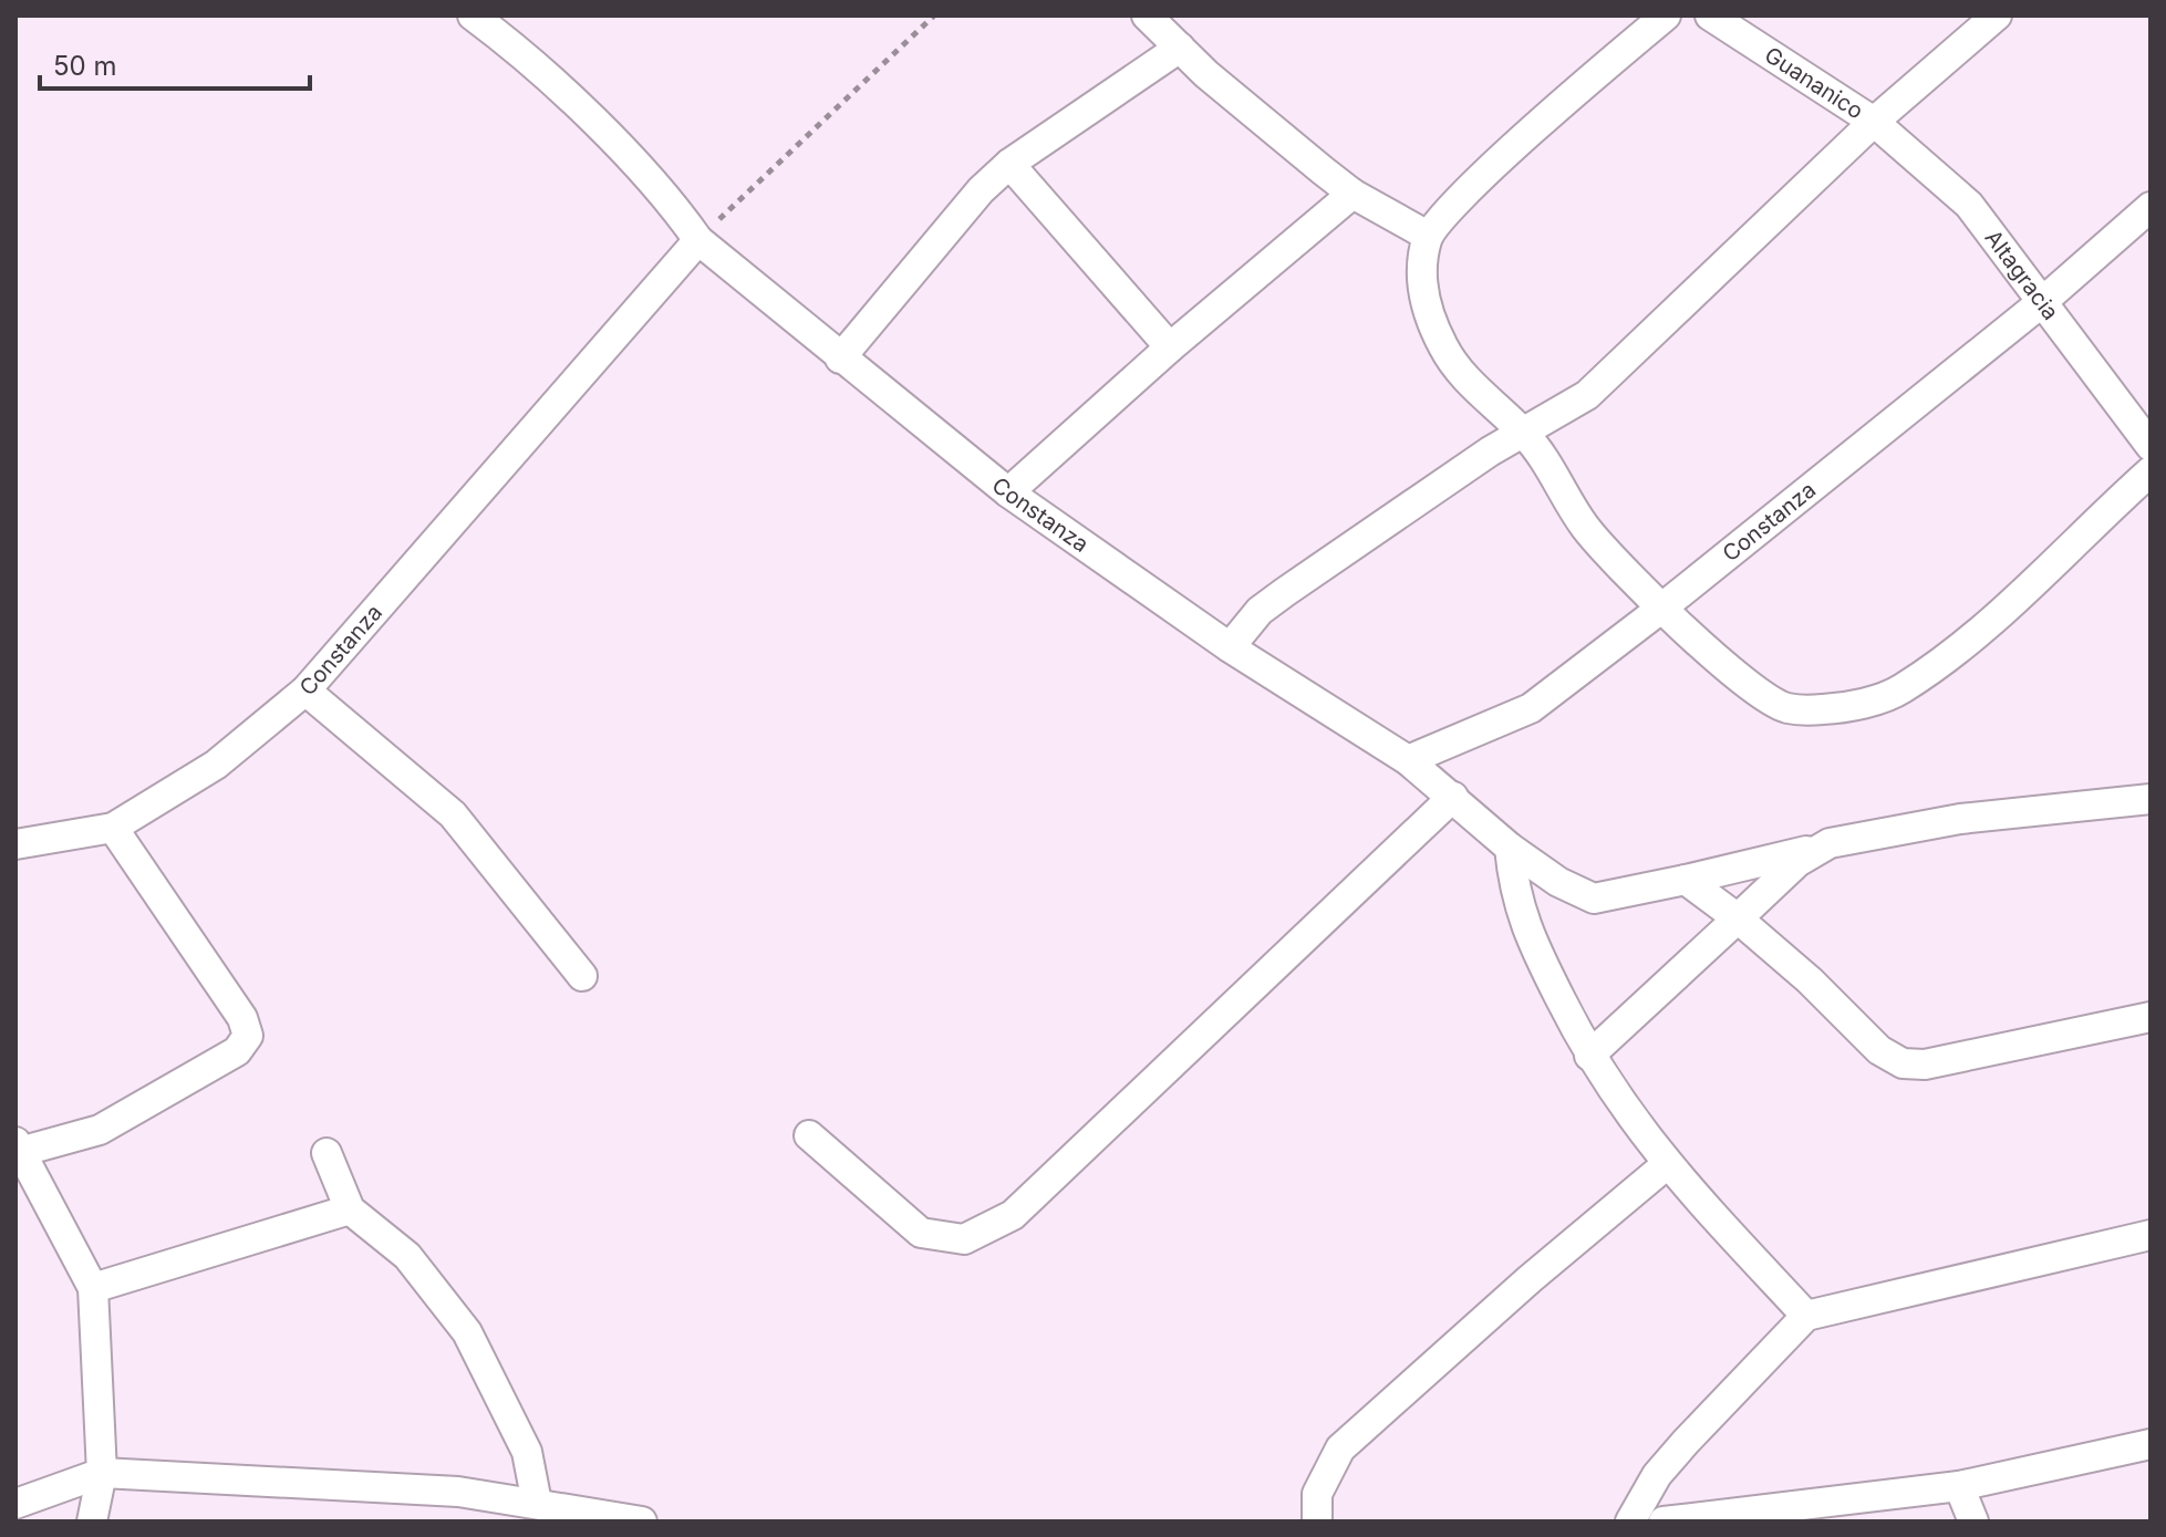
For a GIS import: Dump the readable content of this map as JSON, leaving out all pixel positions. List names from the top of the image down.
{
  "streets": {
    "street": ["Guananico", "Altagracia", "Constanza"]
  },
  "crossings": [
    ["Guananico", "Altagracia"],
    ["Altagracia", "Constanza"]
  ],
  "scale_bar": "50 m"
}
